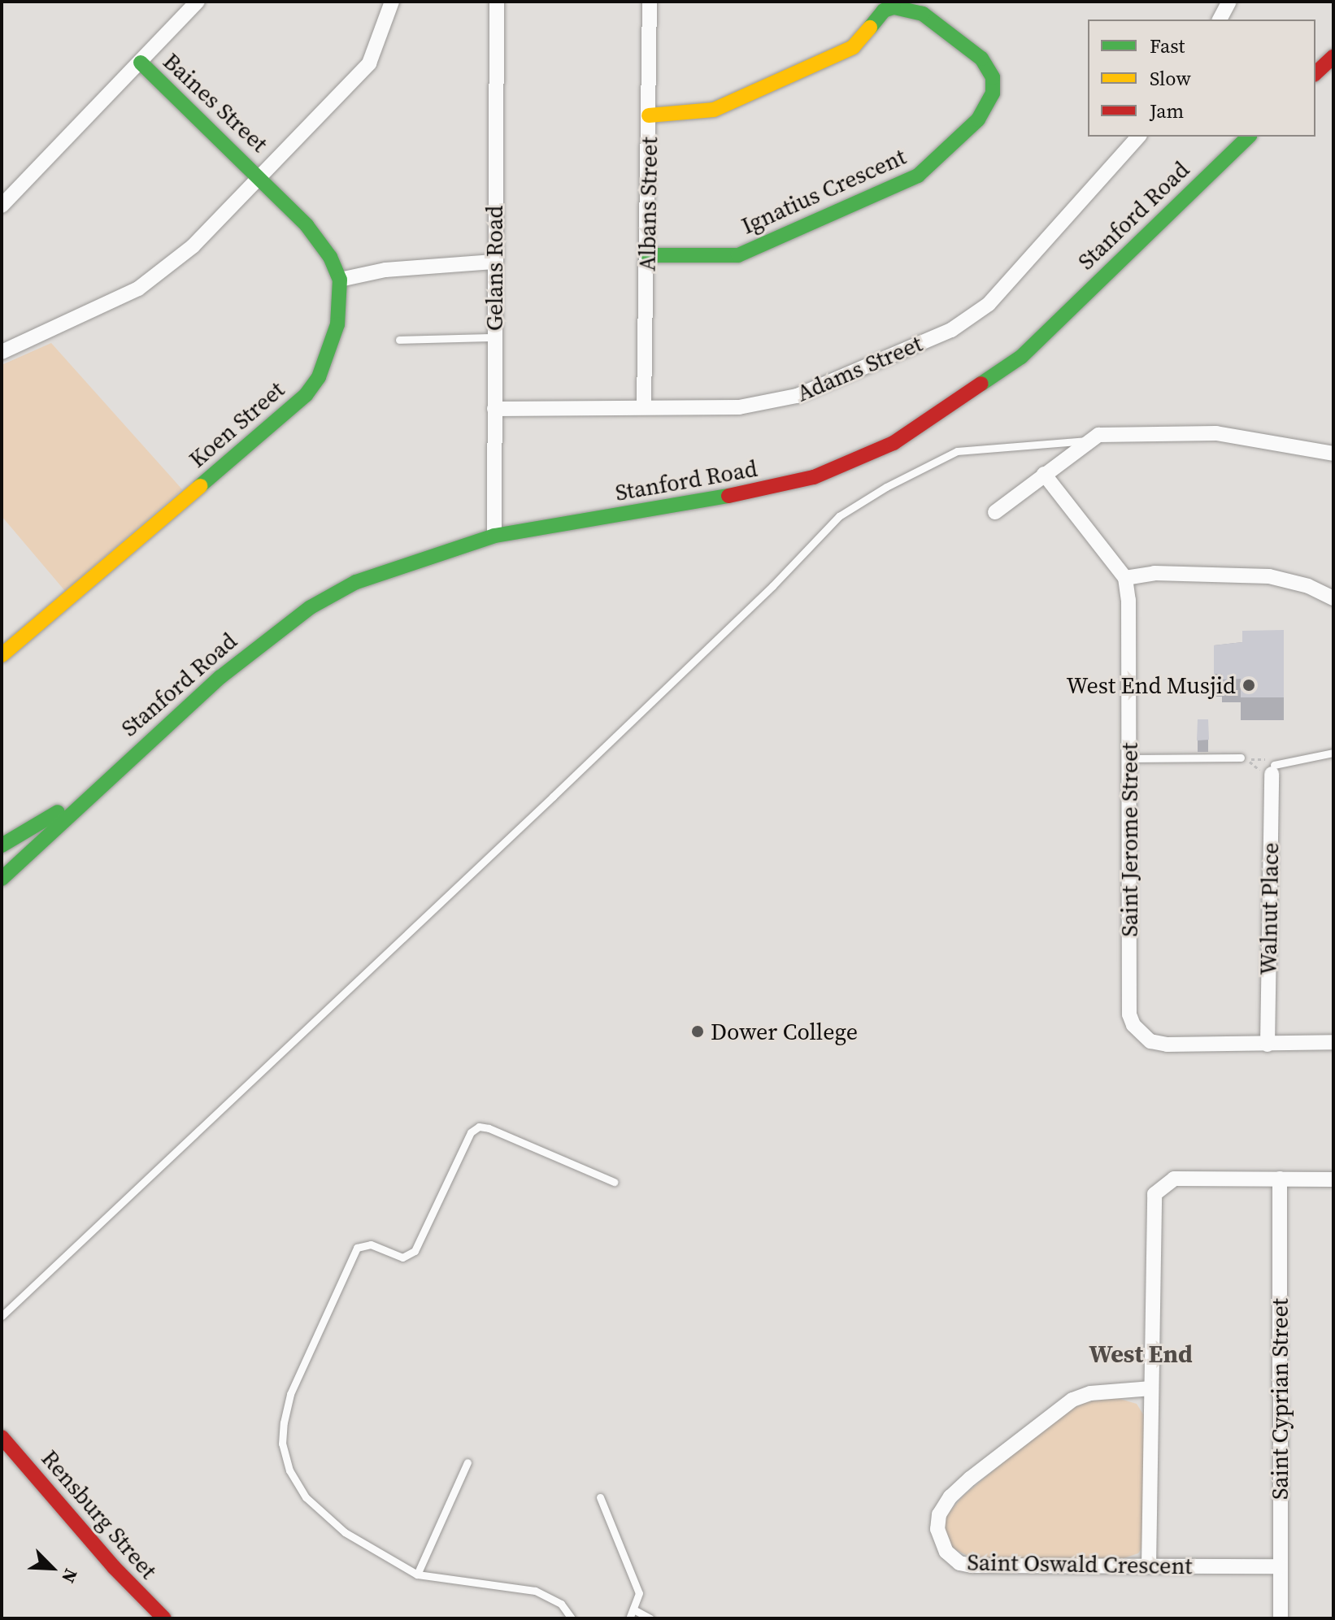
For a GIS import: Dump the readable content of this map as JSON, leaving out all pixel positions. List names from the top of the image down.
{
  "streets": {
    "street": [
      "Baines Street",
      "Ignatius Crescent",
      "Albans Street",
      "Stanford Road",
      "Gelans Road",
      "Adams Street",
      "Koen Street",
      "Saint Jerome Street",
      "Walnut Place",
      "Saint Cyprian Street",
      "Rensburg Street",
      "Saint Oswald Crescent"
    ]
  },
  "crossings": [
    ["Ignatius Crescent", "Albans Street"],
    ["Albans Street", "Adams Street"],
    ["Stanford Road", "Gelans Road"],
    ["Gelans Road", "Adams Street"],
    ["Saint Jerome Street", "Walnut Place"],
    ["Saint Cyprian Street", "Saint Oswald Crescent"]
  ],
  "districts": ["West End"],
  "places": ["West End Musjid", "Dower College"],
  "legend": ["Fast", "Slow", "Jam"],
  "north": "bottom right"
}
